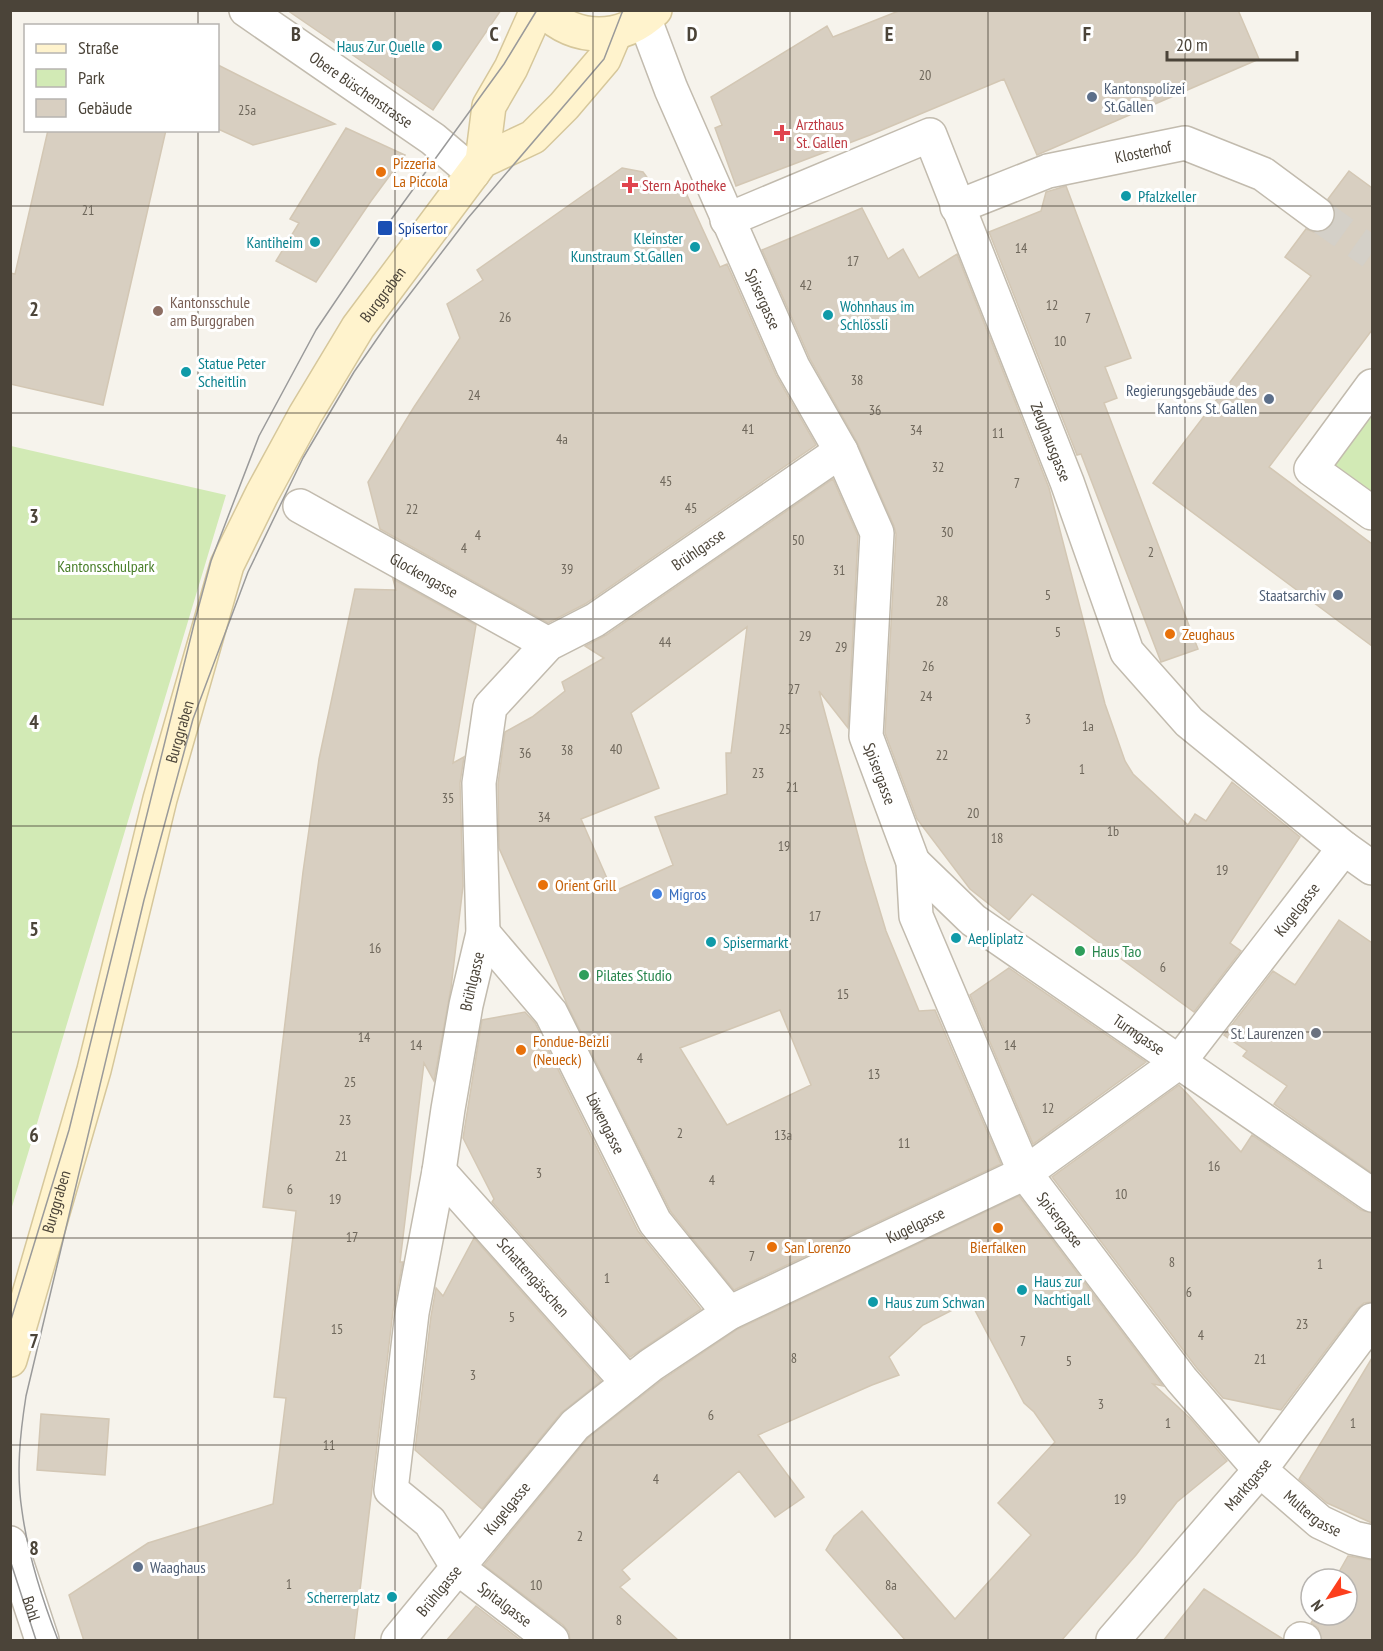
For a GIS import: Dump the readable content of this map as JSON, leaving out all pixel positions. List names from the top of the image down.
{
  "streets": {
    "main road": ["Burggraben"],
    "street": [
      "Obere Büschenstrasse",
      "Klosterhof",
      "Spisergasse",
      "Zeughausgasse",
      "Brühlgasse",
      "Glockengasse",
      "Kugelgasse",
      "Turmgasse",
      "Löwengasse",
      "Schattengässchen",
      "Marktgasse",
      "Multergasse",
      "Spitalgasse",
      "Bohl"
    ]
  },
  "crossings": [
    ["Obere Büschenstrasse", "Burggraben"],
    ["Klosterhof", "Zeughausgasse"],
    ["Spisergasse", "Zeughausgasse"],
    ["Spisergasse", "Brühlgasse"],
    ["Spisergasse", "Kugelgasse"],
    ["Spisergasse", "Turmgasse"],
    ["Spisergasse", "Marktgasse"],
    ["Spisergasse", "Multergasse"],
    ["Zeughausgasse", "Kugelgasse"],
    ["Brühlgasse", "Glockengasse"],
    ["Brühlgasse", "Kugelgasse"],
    ["Brühlgasse", "Löwengasse"],
    ["Brühlgasse", "Schattengässchen"],
    ["Brühlgasse", "Spitalgasse"],
    ["Kugelgasse", "Turmgasse"],
    ["Kugelgasse", "Löwengasse"],
    ["Kugelgasse", "Schattengässchen"],
    ["Kugelgasse", "Spitalgasse"],
    ["Marktgasse", "Multergasse"]
  ],
  "parks": ["Kantonsschulpark"],
  "places": {
    "other": [
      "Haus Zur Quelle",
      "Kantonspolizei St.Gallen",
      "Pizzeria La Piccola",
      "Pfalzkeller",
      "Kantiheim",
      "Kleinster Kunstraum St.Gallen",
      "Kantonsschule am Burggraben",
      "Wohnhaus im Schlössli",
      "Statue Peter Scheitlin",
      "Regierungsgebäude des Kantons St. Gallen",
      "Staatsarchiv",
      "Zeughaus",
      "Orient Grill",
      "Migros",
      "Aepliplatz",
      "Spisermarkt",
      "Haus Tao",
      "Pilates Studio",
      "St. Laurenzen",
      "Fondue-Beizli (Neueck)",
      "Bierfalken",
      "San Lorenzo",
      "Haus zur Nachtigall",
      "Haus zum Schwan",
      "Waaghaus",
      "Scherrerplatz"
    ],
    "health": ["Arzthaus St. Gallen", "Stern Apotheke"],
    "transit": ["Spisertor"]
  },
  "house_numbers": [
    "20",
    "25a",
    "21",
    "14",
    "17",
    "42",
    "12",
    "26",
    "7",
    "10",
    "38",
    "24",
    "36",
    "41",
    "34",
    "11",
    "4a",
    "32",
    "45",
    "7",
    "45",
    "22",
    "30",
    "4",
    "50",
    "4",
    "2",
    "39",
    "31",
    "5",
    "28",
    "5",
    "29",
    "44",
    "29",
    "26",
    "27",
    "24",
    "3",
    "1a",
    "25",
    "40",
    "38",
    "36",
    "22",
    "1",
    "23",
    "21",
    "35",
    "20",
    "34",
    "1b",
    "18",
    "19",
    "19",
    "17",
    "16",
    "6",
    "15",
    "14",
    "14",
    "14",
    "4",
    "13",
    "25",
    "12",
    "23",
    "2",
    "13a",
    "11",
    "21",
    "16",
    "3",
    "4",
    "6",
    "10",
    "19",
    "17",
    "7",
    "8",
    "1",
    "1",
    "6",
    "5",
    "23",
    "15",
    "4",
    "7",
    "8",
    "21",
    "5",
    "3",
    "3",
    "6",
    "1",
    "1",
    "11",
    "4",
    "19",
    "2",
    "1",
    "10",
    "8a",
    "8"
  ],
  "legend": ["Straße", "Park", "Gebäude"],
  "scale_bar": "20 m",
  "north": "bottom left",
  "grid": {
    "columns": [
      "B",
      "C",
      "D",
      "E",
      "F"
    ],
    "rows": [
      "2",
      "3",
      "4",
      "5",
      "6",
      "7",
      "8"
    ]
  }
}
